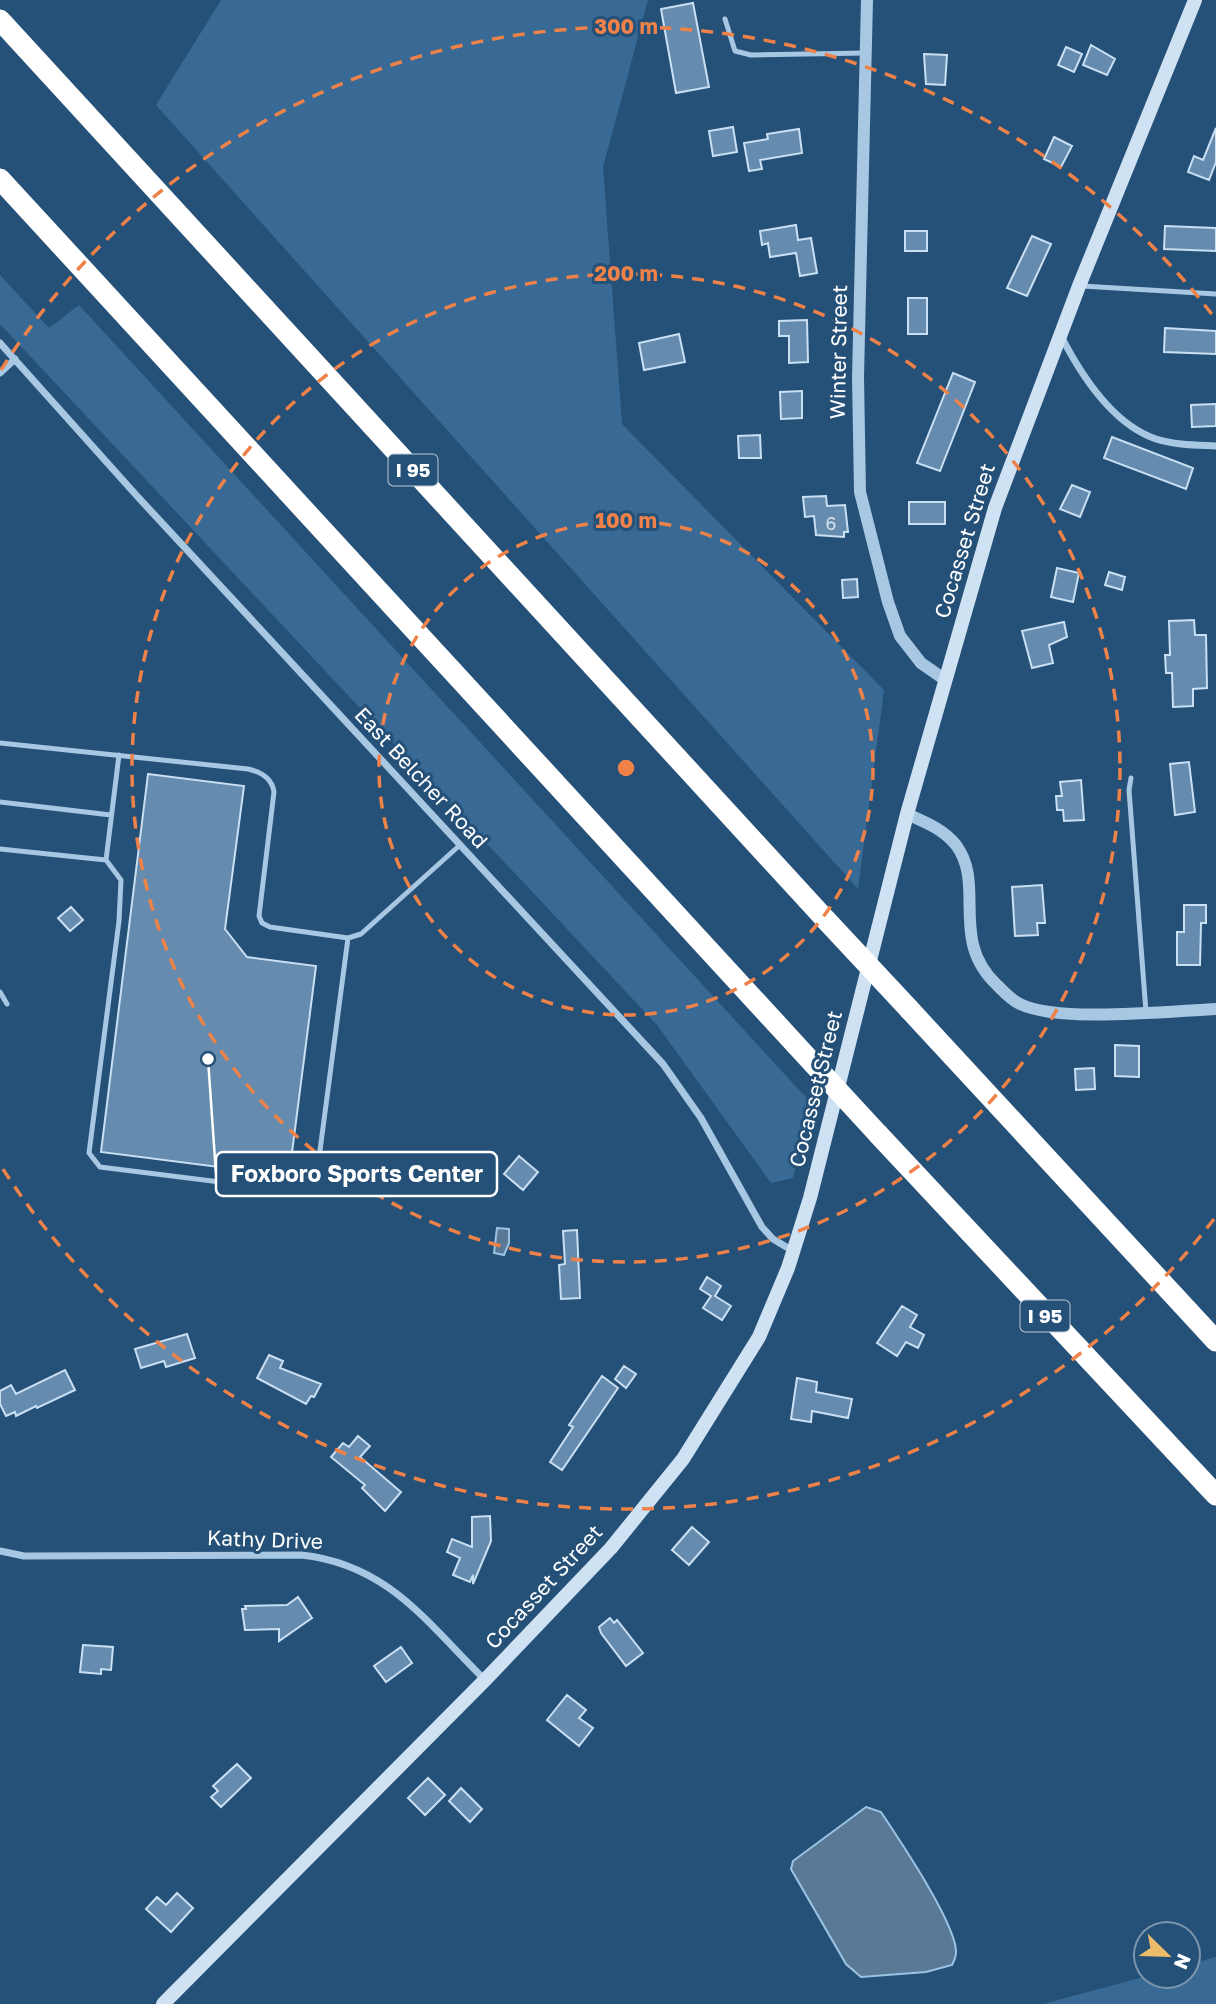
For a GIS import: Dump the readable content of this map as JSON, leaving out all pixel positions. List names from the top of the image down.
{
  "streets": {
    "highway": ["I 95"],
    "main road": ["Cocasset Street"],
    "street": ["Winter Street", "East Belcher Road", "Kathy Drive"]
  },
  "crossings": [
    ["Winter Street", "Cocasset Street"],
    ["Cocasset Street", "East Belcher Road"],
    ["Cocasset Street", "Kathy Drive"]
  ],
  "places": ["Foxboro Sports Center"],
  "house_numbers": ["6"],
  "north": "bottom right",
  "rings": ["300 m", "200 m", "100 m"]
}
